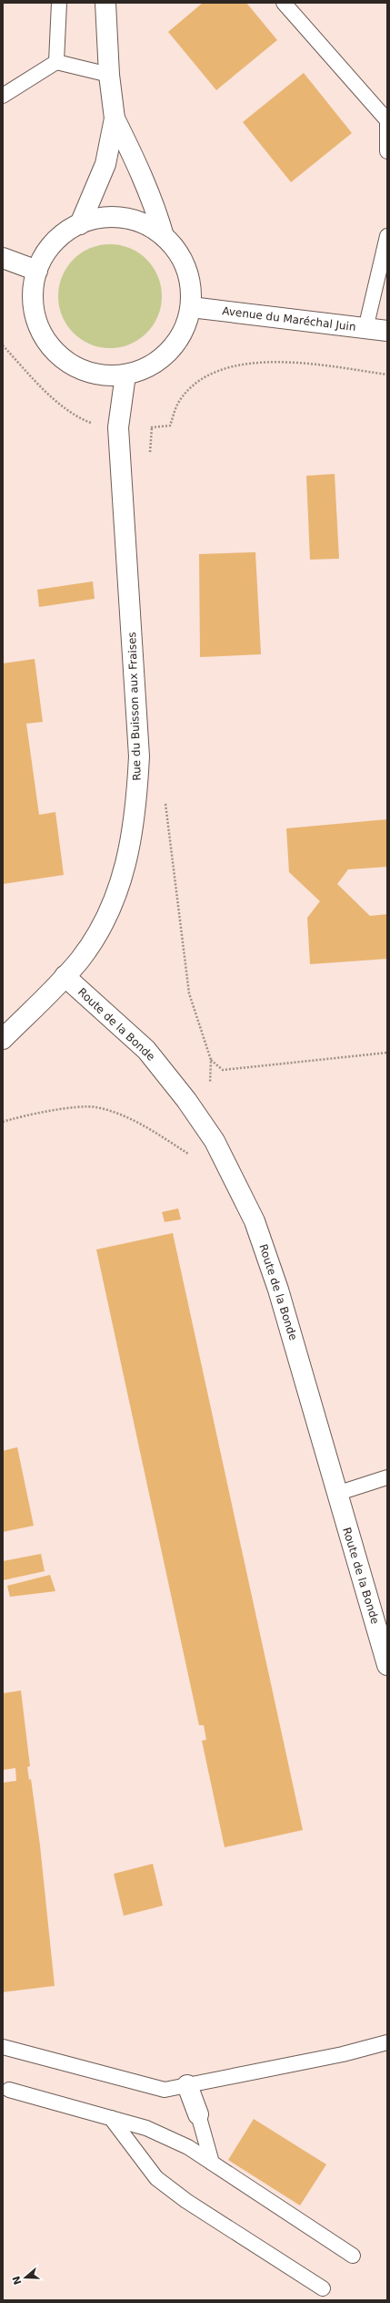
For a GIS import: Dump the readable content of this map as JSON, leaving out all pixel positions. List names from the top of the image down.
{
  "streets": {
    "street": ["Avenue du Maréchal Juin", "Rue du Buisson aux Fraises", "Route de la Bonde"]
  },
  "crossings": [
    ["Rue du Buisson aux Fraises", "Route de la Bonde"]
  ],
  "north": "left"
}
